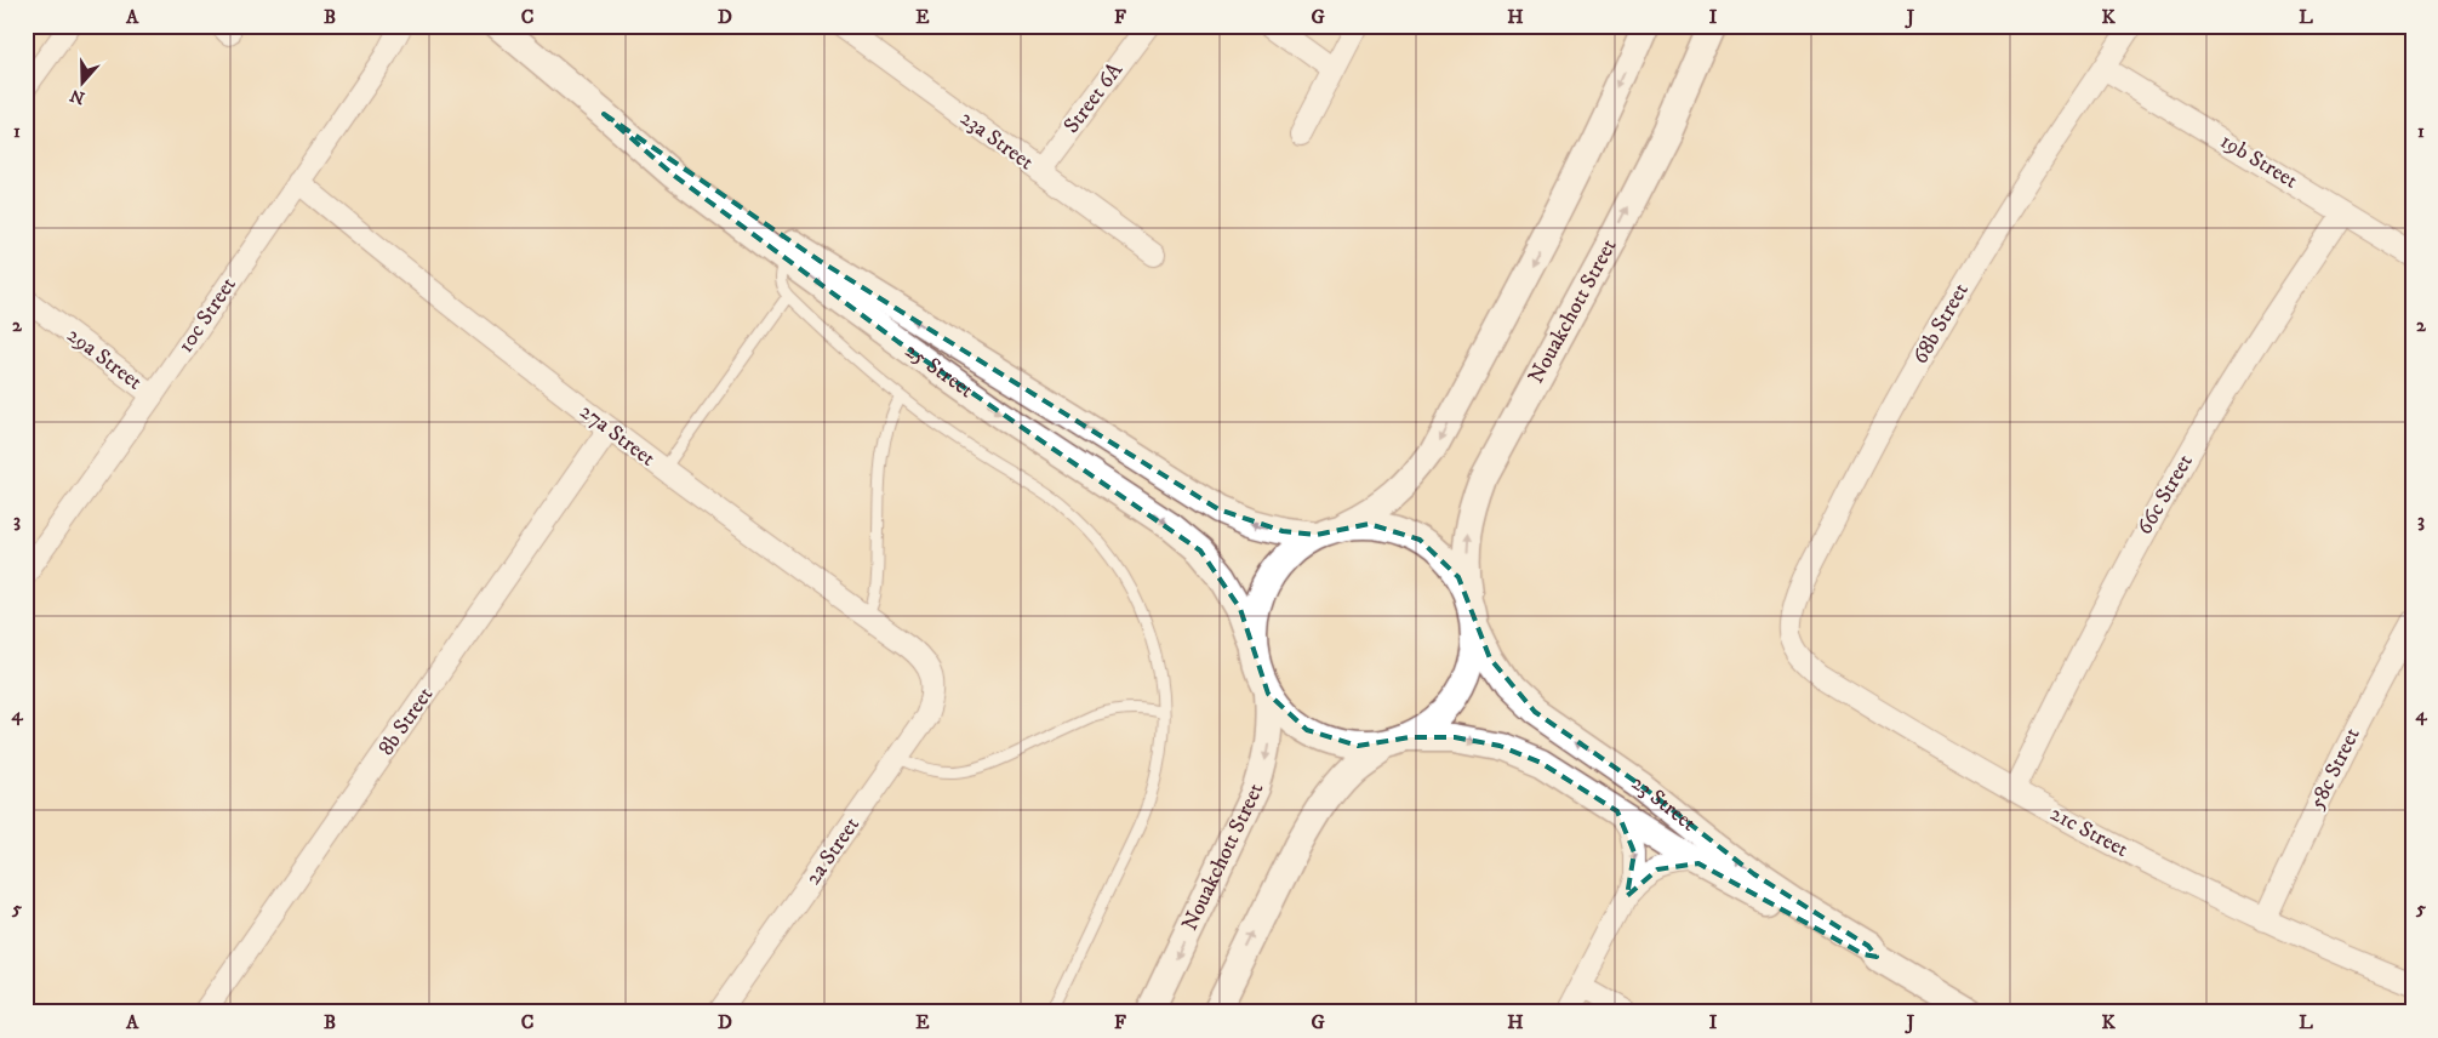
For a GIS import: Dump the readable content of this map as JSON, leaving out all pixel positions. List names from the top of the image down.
{
  "streets": {
    "street": [
      "Street 6A",
      "23a Street",
      "19b Street",
      "Nouakchott Street",
      "10c Street",
      "68b Street",
      "29a Street",
      "25 Street",
      "27a Street",
      "66c Street",
      "8b Street",
      "58c Street",
      "23 Street",
      "21c Street",
      "2a Street"
    ]
  },
  "crossings": [
    ["Street 6A", "23a Street"],
    ["19b Street", "68b Street"],
    ["19b Street", "66c Street"],
    ["Nouakchott Street", "25 Street"],
    ["Nouakchott Street", "23 Street"],
    ["10c Street", "29a Street"],
    ["10c Street", "27a Street"],
    ["68b Street", "21c Street"],
    ["25 Street", "23 Street"],
    ["27a Street", "8b Street"],
    ["27a Street", "2a Street"],
    ["66c Street", "21c Street"],
    ["58c Street", "21c Street"]
  ],
  "north": "bottom",
  "grid": {
    "columns": [
      "A",
      "B",
      "C",
      "D",
      "E",
      "F",
      "G",
      "H",
      "I",
      "J",
      "K",
      "L"
    ],
    "rows": [
      "1",
      "2",
      "3",
      "4",
      "5"
    ]
  }
}
